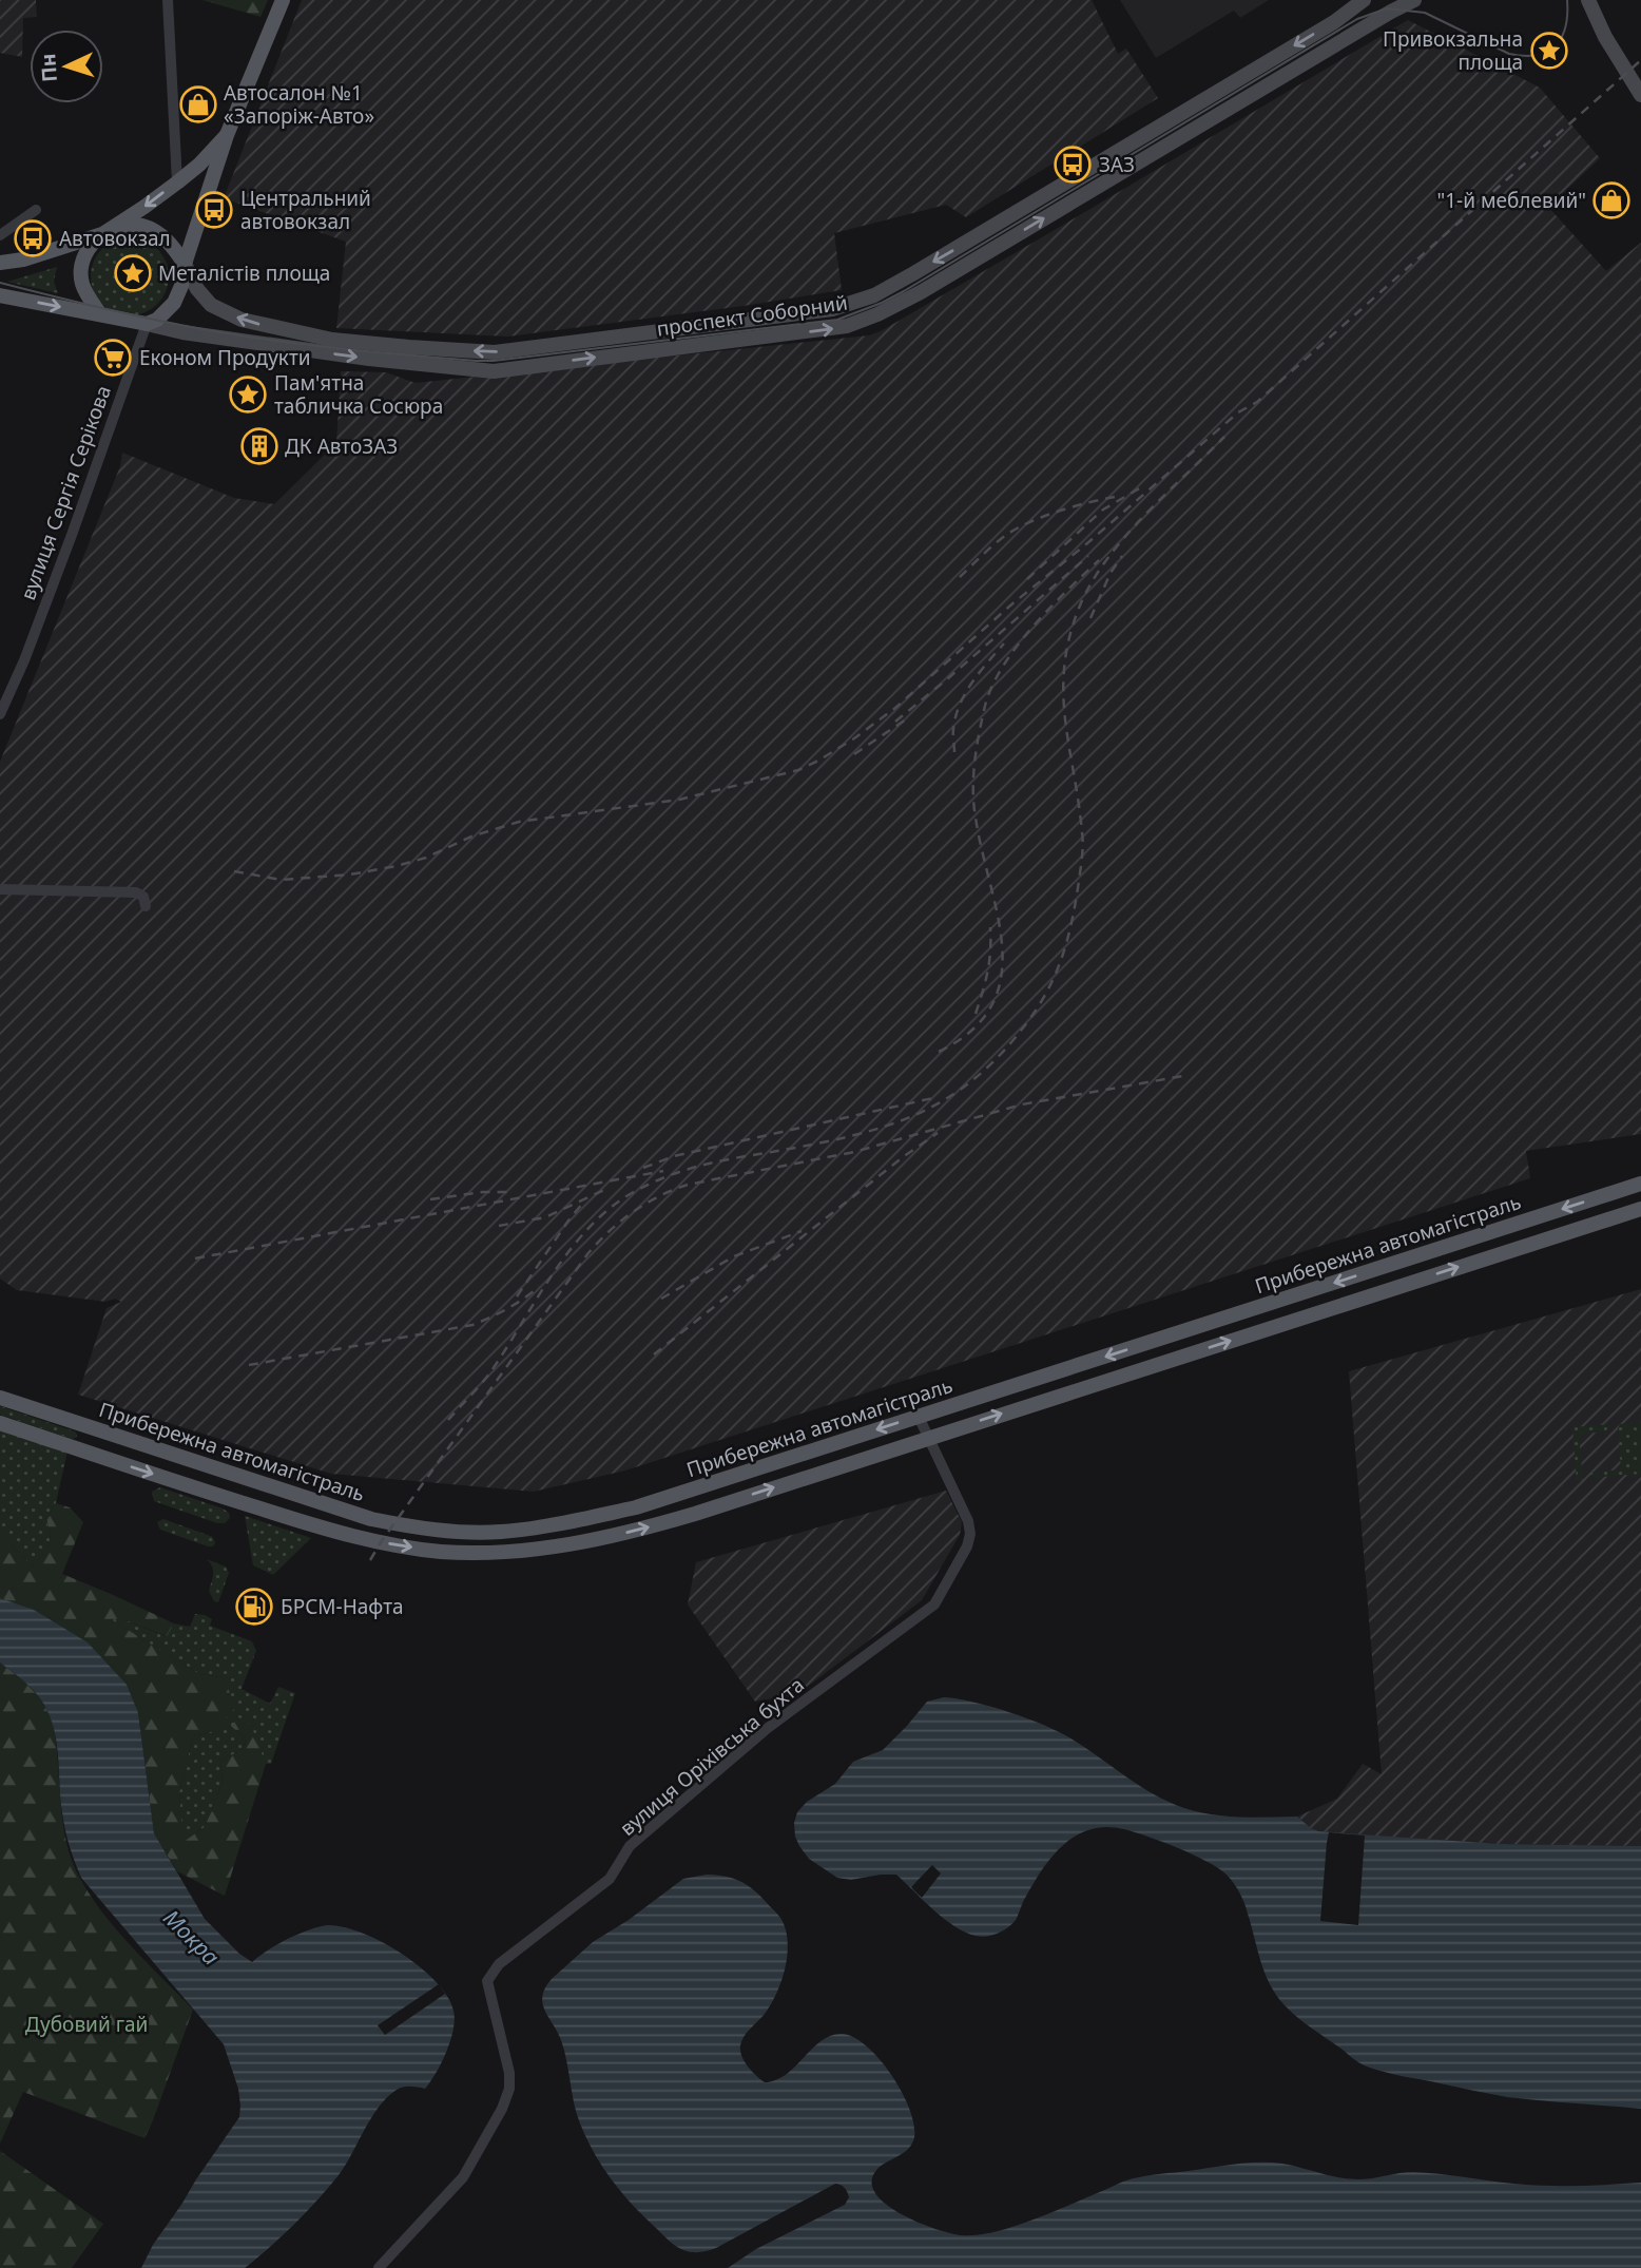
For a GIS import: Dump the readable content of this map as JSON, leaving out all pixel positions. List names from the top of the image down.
{
  "streets": {
    "main road": ["проспект Соборний", "Прибережна автомагістраль"],
    "street": ["вулиця Сергія Серікова", "вулиця Оріхівська бухта"]
  },
  "crossings": [
    ["проспект Соборний", "вулиця Сергія Серікова"],
    ["Прибережна автомагістраль", "вулиця Оріхівська бухта"]
  ],
  "water": ["Мокра"],
  "parks": ["Дубовий гай"],
  "places": {
    "place": ["Привокзальна площа", "Металістів площа", "Пам'ятна табличка Сосюра"],
    "shop": ["Автосалон №1 «Запоріж-Авто»", "\"1-й меблевий\""],
    "bus stop": ["ЗАЗ", "Центральний автовокзал", "Автовокзал"],
    "supermarket": ["Економ Продукти"],
    "building": ["ДК АвтоЗАЗ"],
    "fuel station": ["БРСМ-Нафта"]
  },
  "north": "left"
}
